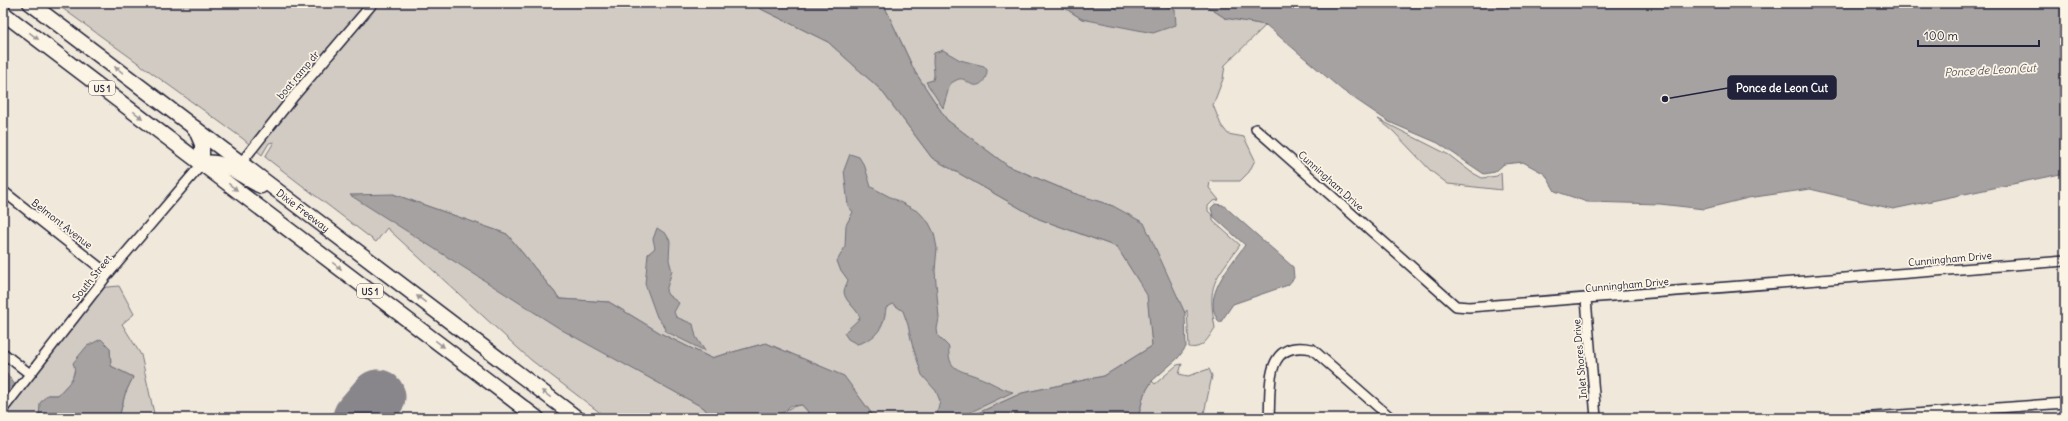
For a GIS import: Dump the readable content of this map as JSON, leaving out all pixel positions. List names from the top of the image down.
{
  "streets": {
    "main road": ["US 1", "Dixie Freeway"],
    "street": [
      "boat ramp dr",
      "Cunningham Drive",
      "Belmont Avenue",
      "South Street",
      "Inlet Shores Drive"
    ]
  },
  "crossings": [
    ["boat ramp dr", "Dixie Freeway"],
    ["US 1", "South Street"],
    ["Cunningham Drive", "Inlet Shores Drive"],
    ["Belmont Avenue", "South Street"]
  ],
  "water": ["Ponce de Leon Cut"],
  "places": ["Ponce de Leon Cut"],
  "scale_bar": "100 m"
}
